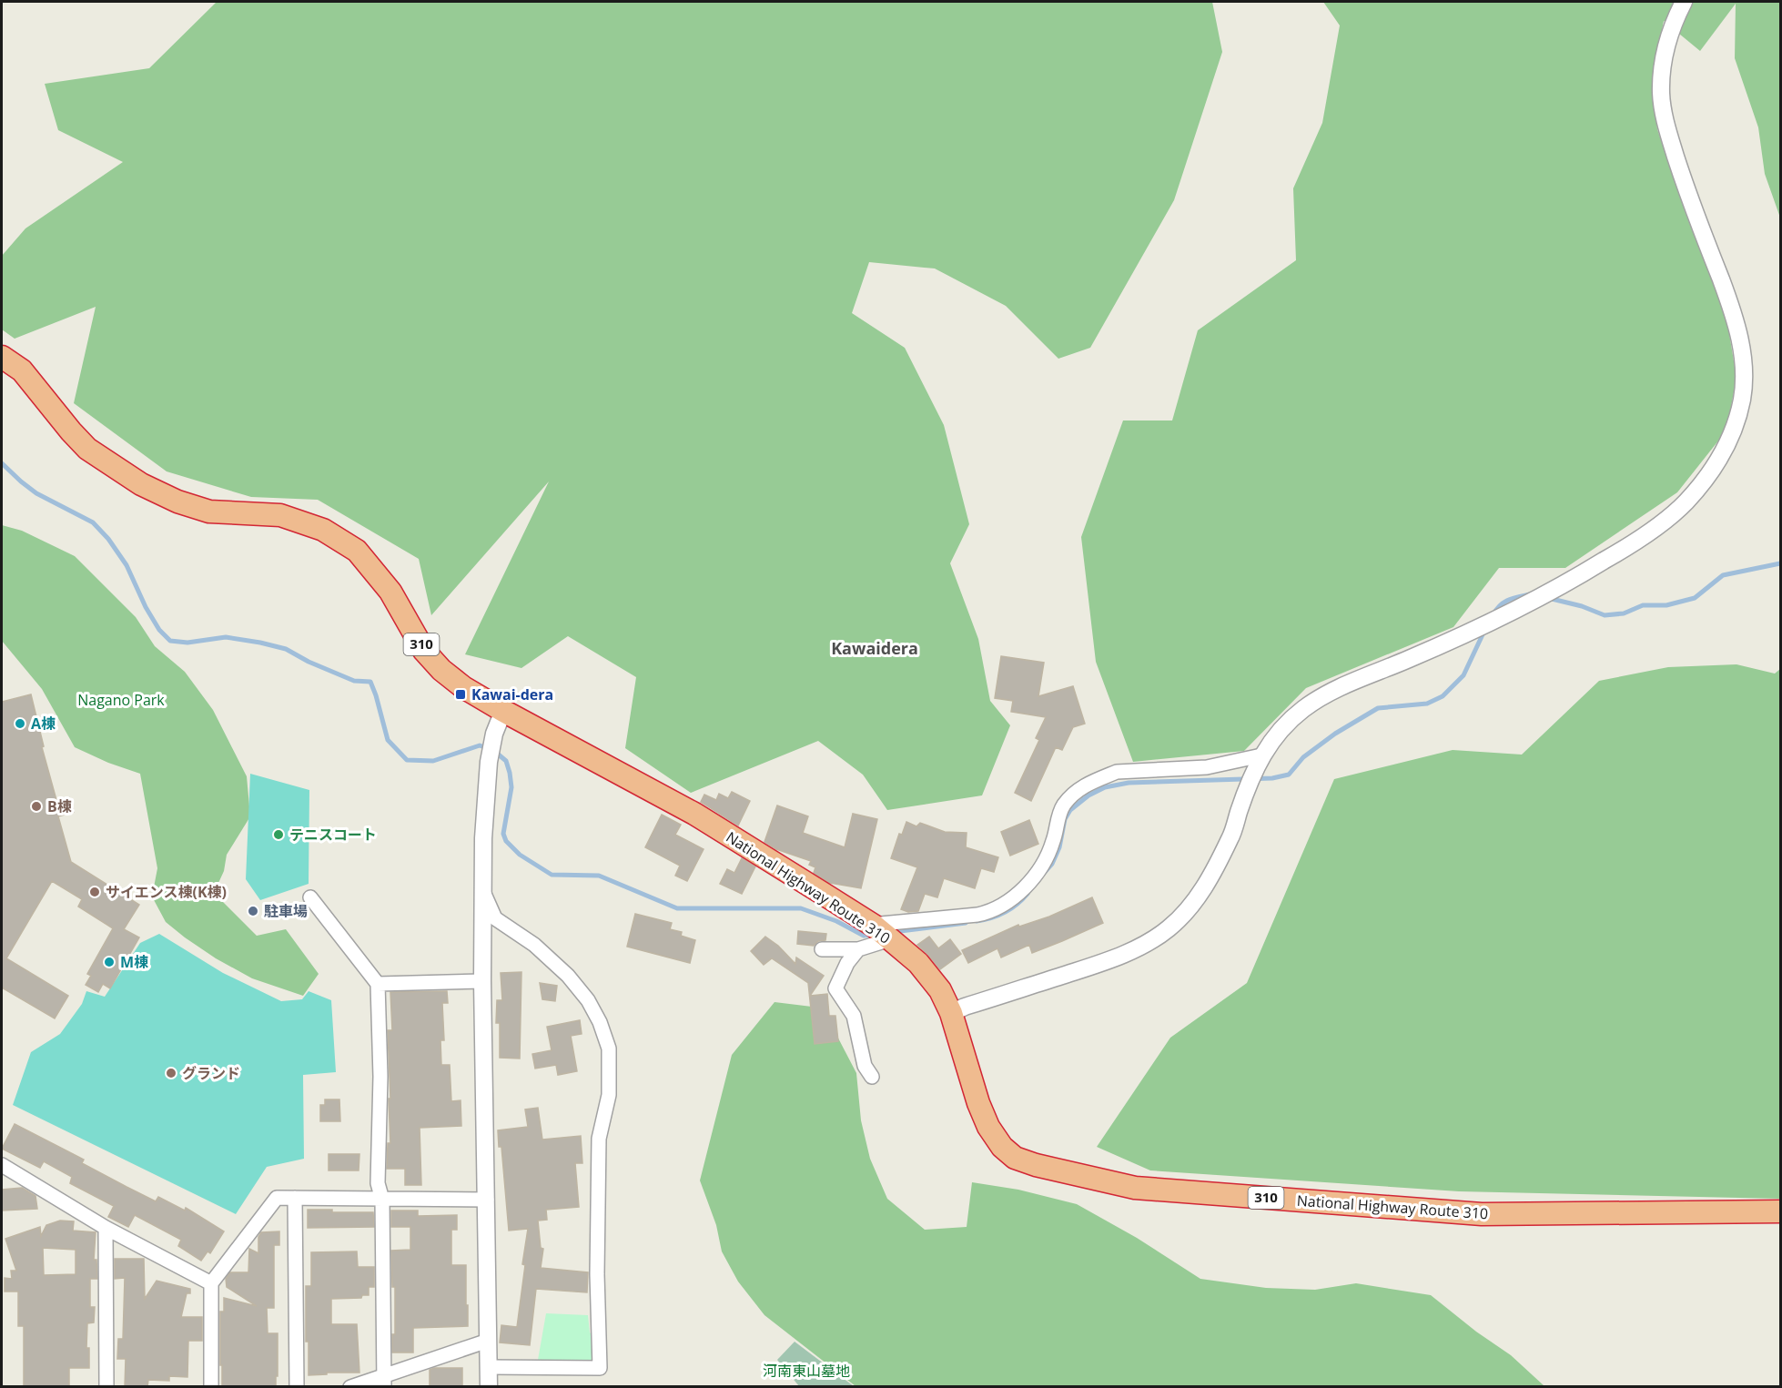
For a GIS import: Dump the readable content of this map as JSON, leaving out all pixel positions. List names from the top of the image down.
{
  "streets": {
    "highway": ["310", "National Highway Route 310"]
  },
  "districts": ["Kawaidera"],
  "parks": ["Nagano Park", "河南東山墓地"],
  "places": {
    "transit": ["Kawai-dera"],
    "other": [
      "A棟",
      "B棟",
      "テニスコート",
      "サイエンス棟(K棟)",
      "駐車場",
      "M棟",
      "グランド"
    ]
  }
}
